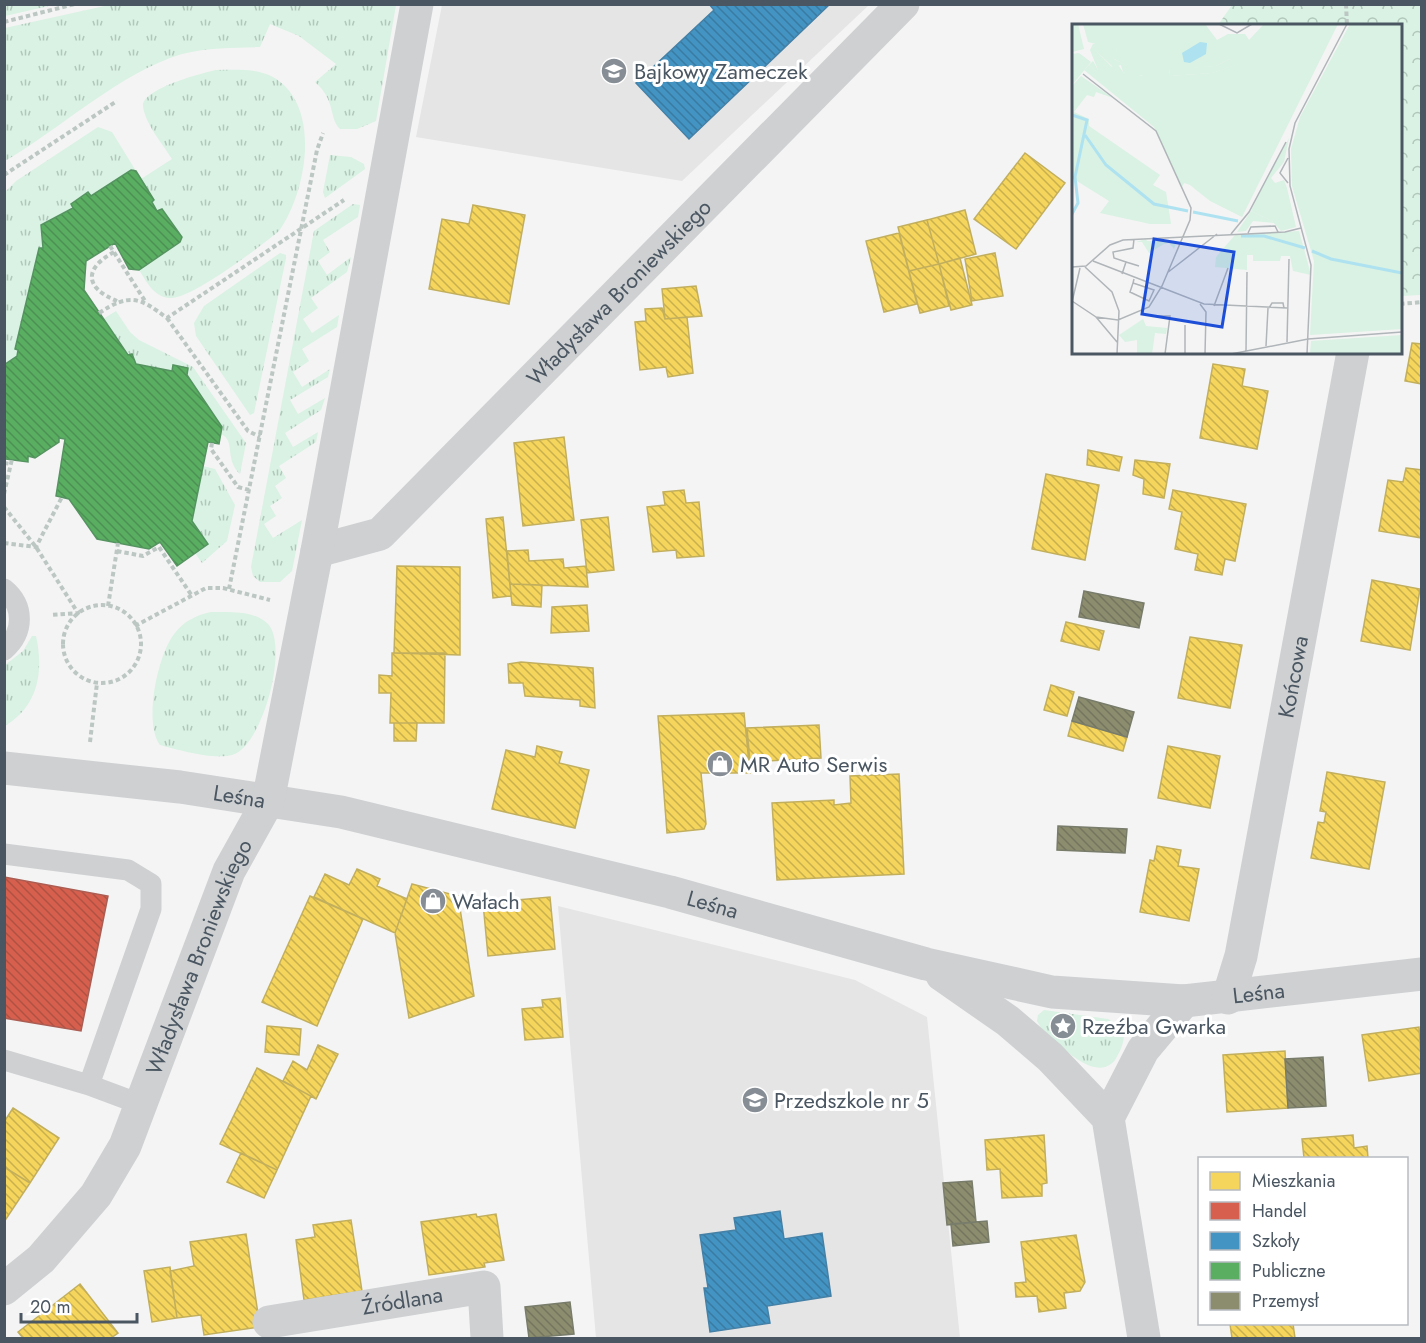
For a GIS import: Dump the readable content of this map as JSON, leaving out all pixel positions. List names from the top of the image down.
{
  "streets": {
    "street": [
      "Władysława Broniewskiego",
      "Końcowa",
      "Leśna",
      "Źródlana"
    ]
  },
  "crossings": [
    ["Władysława Broniewskiego", "Leśna"],
    ["Końcowa", "Leśna"]
  ],
  "places": {
    "school or university": ["Bajkowy Zameczek", "Przedszkole nr 5"],
    "shop": ["MR Auto Serwis", "Wałach"],
    "place": ["Rzeźba Gwarka"]
  },
  "legend": [
    "Mieszkania",
    "Handel",
    "Szkoły",
    "Publiczne",
    "Przemysł"
  ],
  "scale_bar": "20 m"
}
